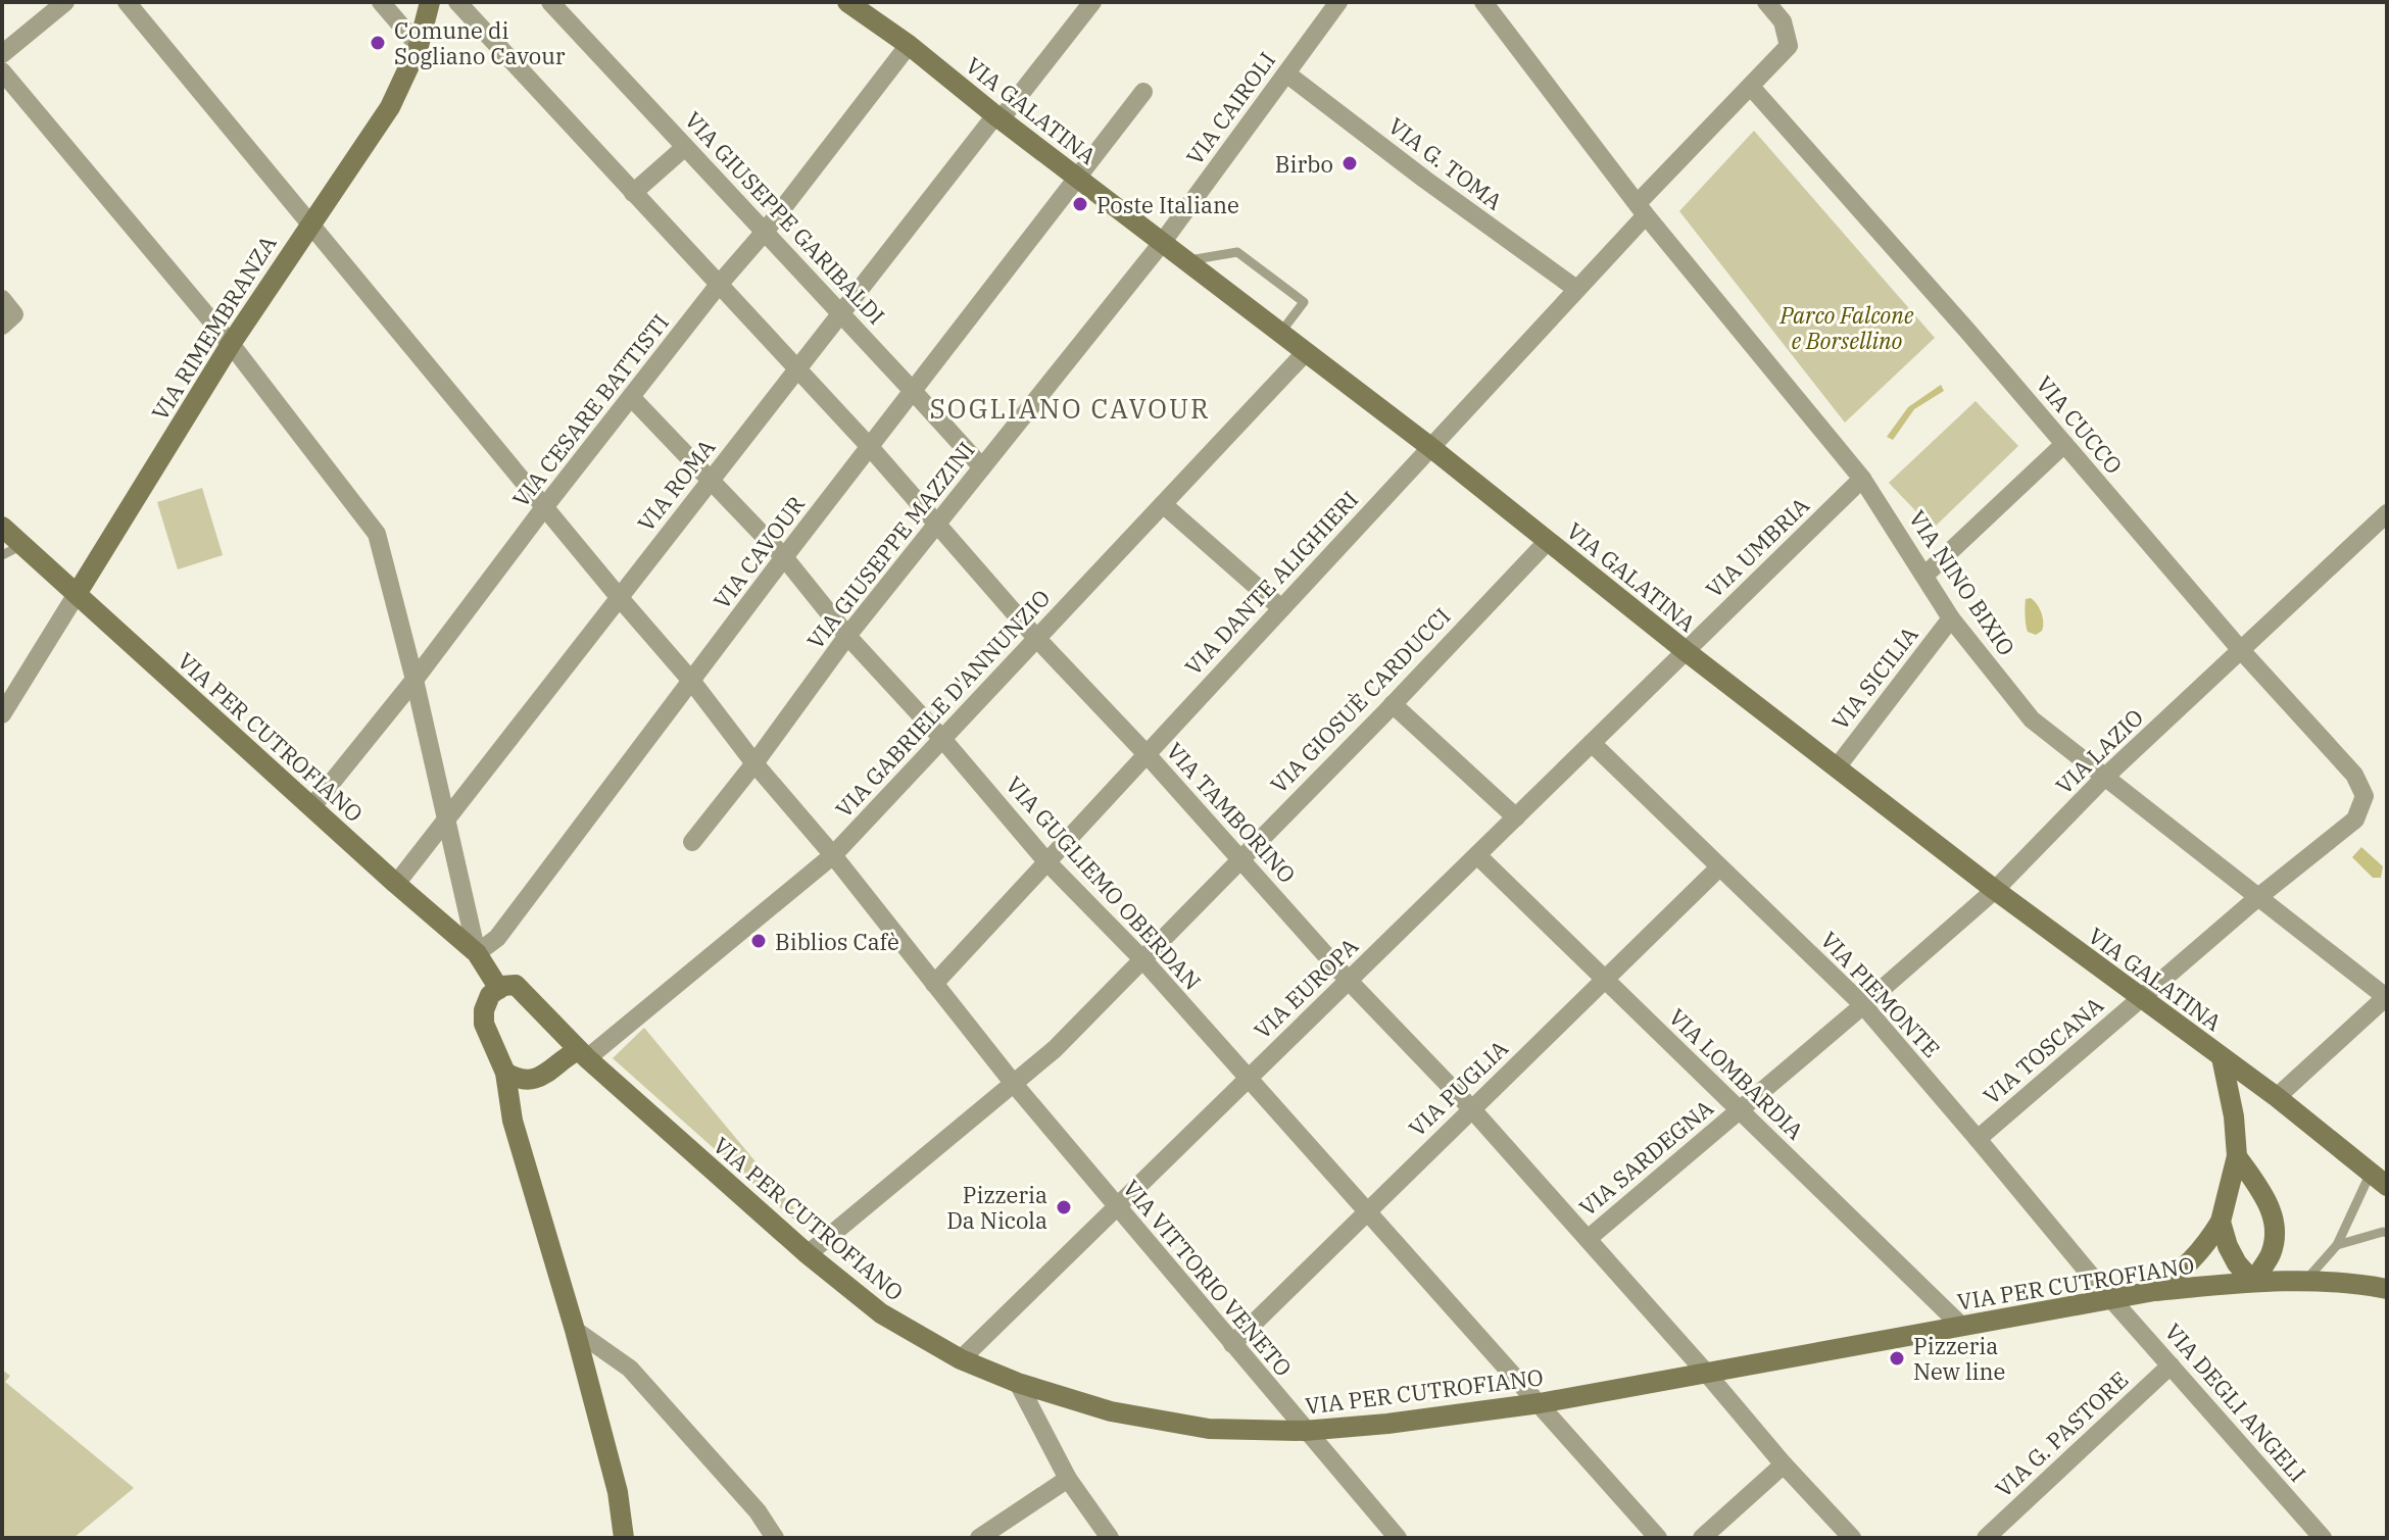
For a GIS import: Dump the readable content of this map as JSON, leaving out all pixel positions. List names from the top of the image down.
{
  "streets": {
    "street": [
      "VIA CAIROLI",
      "VIA GALATINA",
      "VIA G. TOMA",
      "VIA GIUSEPPE GARIBALDI",
      "VIA RIMEMBRANZA",
      "VIA CESARE BATTISTI",
      "VIA CUCCO",
      "VIA ROMA",
      "VIA GIUSEPPE MAZZINI",
      "VIA UMBRIA",
      "VIA CAVOUR",
      "VIA DANTE ALIGHIERI",
      "VIA NINO BIXIO",
      "VIA SICILIA",
      "VIA GIOSUÈ CARDUCCI",
      "VIA GABRIELE D'ANNUNZIO",
      "VIA PER CUTROFIANO",
      "VIA LAZIO",
      "VIA TAMBORINO",
      "VIA GUGLIEMO OBERDAN",
      "VIA EUROPA",
      "VIA PIEMONTE",
      "VIA TOSCANA",
      "VIA LOMBARDIA",
      "VIA PUGLIA",
      "VIA SARDEGNA",
      "VIA VITTORIO VENETO",
      "VIA DEGLI ANGELI",
      "VIA G. PASTORE"
    ]
  },
  "crossings": [
    ["VIA CAIROLI", "VIA GALATINA"],
    ["VIA CAIROLI", "VIA G. TOMA"],
    ["VIA CAIROLI", "VIA GIUSEPPE MAZZINI"],
    ["VIA GALATINA", "VIA CESARE BATTISTI"],
    ["VIA GALATINA", "VIA ROMA"],
    ["VIA GALATINA", "VIA GIUSEPPE MAZZINI"],
    ["VIA GALATINA", "VIA UMBRIA"],
    ["VIA GALATINA", "VIA CAVOUR"],
    ["VIA GALATINA", "VIA DANTE ALIGHIERI"],
    ["VIA GALATINA", "VIA NINO BIXIO"],
    ["VIA GALATINA", "VIA SICILIA"],
    ["VIA GALATINA", "VIA GIOSUÈ CARDUCCI"],
    ["VIA GALATINA", "VIA GABRIELE D'ANNUNZIO"],
    ["VIA GALATINA", "VIA PER CUTROFIANO"],
    ["VIA GALATINA", "VIA LAZIO"],
    ["VIA GALATINA", "VIA EUROPA"],
    ["VIA GALATINA", "VIA PIEMONTE"],
    ["VIA GALATINA", "VIA TOSCANA"],
    ["VIA GALATINA", "VIA SARDEGNA"],
    ["VIA GALATINA", "VIA DEGLI ANGELI"],
    ["VIA G. TOMA", "VIA DANTE ALIGHIERI"],
    ["VIA GIUSEPPE GARIBALDI", "VIA CESARE BATTISTI"],
    ["VIA GIUSEPPE GARIBALDI", "VIA ROMA"],
    ["VIA GIUSEPPE GARIBALDI", "VIA GIUSEPPE MAZZINI"],
    ["VIA GIUSEPPE GARIBALDI", "VIA CAVOUR"],
    ["VIA RIMEMBRANZA", "VIA PER CUTROFIANO"],
    ["VIA RIMEMBRANZA", "VIA VITTORIO VENETO"],
    ["VIA CESARE BATTISTI", "VIA PER CUTROFIANO"],
    ["VIA CESARE BATTISTI", "VIA TAMBORINO"],
    ["VIA CESARE BATTISTI", "VIA GUGLIEMO OBERDAN"],
    ["VIA CESARE BATTISTI", "VIA VITTORIO VENETO"],
    ["VIA CUCCO", "VIA DANTE ALIGHIERI"],
    ["VIA CUCCO", "VIA LAZIO"],
    ["VIA CUCCO", "VIA TOSCANA"],
    ["VIA ROMA", "VIA PER CUTROFIANO"],
    ["VIA ROMA", "VIA TAMBORINO"],
    ["VIA ROMA", "VIA GUGLIEMO OBERDAN"],
    ["VIA ROMA", "VIA VITTORIO VENETO"],
    ["VIA GIUSEPPE MAZZINI", "VIA TAMBORINO"],
    ["VIA GIUSEPPE MAZZINI", "VIA GUGLIEMO OBERDAN"],
    ["VIA GIUSEPPE MAZZINI", "VIA VITTORIO VENETO"],
    ["VIA UMBRIA", "VIA NINO BIXIO"],
    ["VIA UMBRIA", "VIA EUROPA"],
    ["VIA CAVOUR", "VIA PER CUTROFIANO"],
    ["VIA CAVOUR", "VIA TAMBORINO"],
    ["VIA CAVOUR", "VIA GUGLIEMO OBERDAN"],
    ["VIA CAVOUR", "VIA VITTORIO VENETO"],
    ["VIA DANTE ALIGHIERI", "VIA NINO BIXIO"],
    ["VIA DANTE ALIGHIERI", "VIA TAMBORINO"],
    ["VIA DANTE ALIGHIERI", "VIA GUGLIEMO OBERDAN"],
    ["VIA DANTE ALIGHIERI", "VIA VITTORIO VENETO"],
    ["VIA NINO BIXIO", "VIA SICILIA"],
    ["VIA NINO BIXIO", "VIA LAZIO"],
    ["VIA NINO BIXIO", "VIA TOSCANA"],
    ["VIA GIOSUÈ CARDUCCI", "VIA PER CUTROFIANO"],
    ["VIA GIOSUÈ CARDUCCI", "VIA TAMBORINO"],
    ["VIA GIOSUÈ CARDUCCI", "VIA GUGLIEMO OBERDAN"],
    ["VIA GIOSUÈ CARDUCCI", "VIA VITTORIO VENETO"],
    ["VIA GABRIELE D'ANNUNZIO", "VIA PER CUTROFIANO"],
    ["VIA GABRIELE D'ANNUNZIO", "VIA TAMBORINO"],
    ["VIA GABRIELE D'ANNUNZIO", "VIA GUGLIEMO OBERDAN"],
    ["VIA GABRIELE D'ANNUNZIO", "VIA VITTORIO VENETO"],
    ["VIA PER CUTROFIANO", "VIA TAMBORINO"],
    ["VIA PER CUTROFIANO", "VIA GUGLIEMO OBERDAN"],
    ["VIA PER CUTROFIANO", "VIA EUROPA"],
    ["VIA PER CUTROFIANO", "VIA PIEMONTE"],
    ["VIA PER CUTROFIANO", "VIA TOSCANA"],
    ["VIA PER CUTROFIANO", "VIA LOMBARDIA"],
    ["VIA PER CUTROFIANO", "VIA VITTORIO VENETO"],
    ["VIA PER CUTROFIANO", "VIA DEGLI ANGELI"],
    ["VIA LAZIO", "VIA SARDEGNA"],
    ["VIA TAMBORINO", "VIA EUROPA"],
    ["VIA TAMBORINO", "VIA PUGLIA"],
    ["VIA TAMBORINO", "VIA SARDEGNA"],
    ["VIA GUGLIEMO OBERDAN", "VIA EUROPA"],
    ["VIA GUGLIEMO OBERDAN", "VIA PUGLIA"],
    ["VIA EUROPA", "VIA PIEMONTE"],
    ["VIA EUROPA", "VIA LOMBARDIA"],
    ["VIA EUROPA", "VIA VITTORIO VENETO"],
    ["VIA PIEMONTE", "VIA TOSCANA"],
    ["VIA PIEMONTE", "VIA PUGLIA"],
    ["VIA PIEMONTE", "VIA SARDEGNA"],
    ["VIA PIEMONTE", "VIA DEGLI ANGELI"],
    ["VIA TOSCANA", "VIA DEGLI ANGELI"],
    ["VIA LOMBARDIA", "VIA PUGLIA"],
    ["VIA LOMBARDIA", "VIA SARDEGNA"],
    ["VIA PUGLIA", "VIA VITTORIO VENETO"],
    ["VIA DEGLI ANGELI", "VIA G. PASTORE"]
  ],
  "districts": ["SOGLIANO CAVOUR"],
  "parks": ["Parco Falcone e Borsellino"],
  "places": [
    "Comune di Sogliano Cavour",
    "Birbo",
    "Poste Italiane",
    "Biblios Cafè",
    "Pizzeria Da Nicola",
    "Pizzeria New line"
  ]
}
